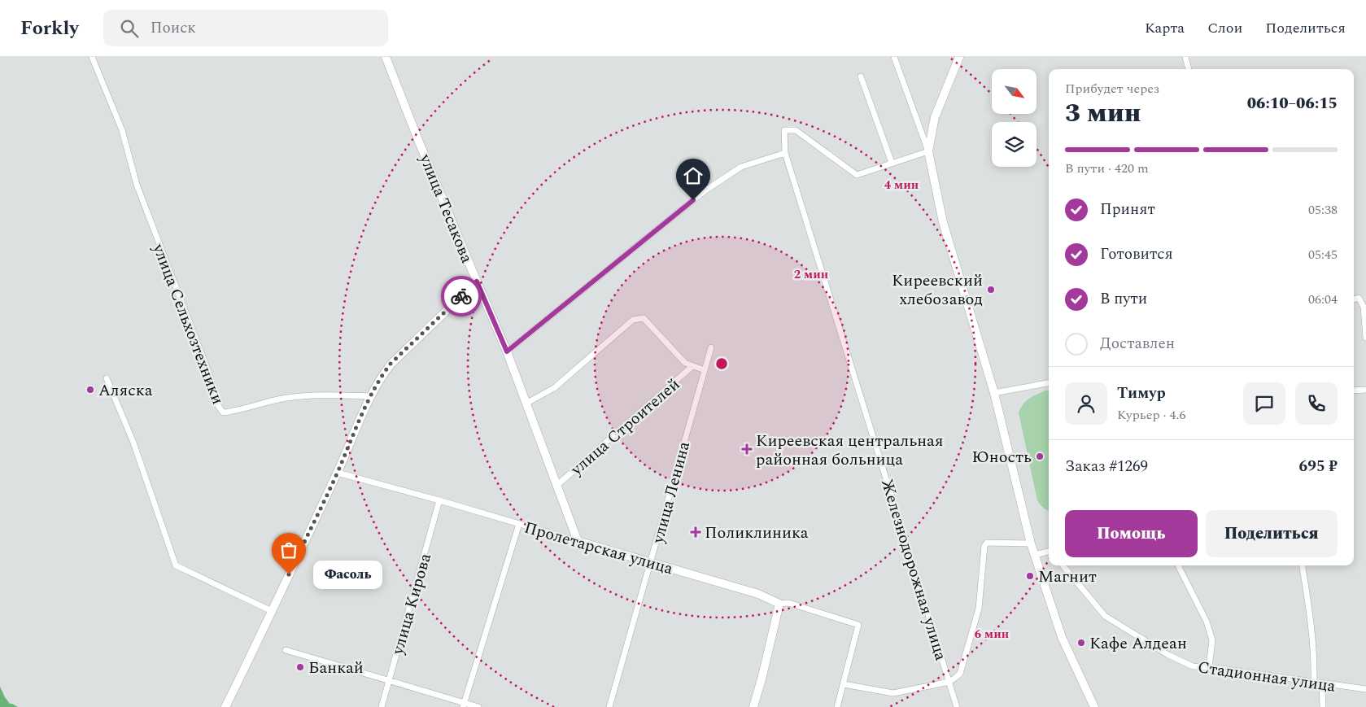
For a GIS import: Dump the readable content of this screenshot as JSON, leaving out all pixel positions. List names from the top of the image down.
{
  "streets": {
    "main road": ["улица Тесакова", "Пролетарская улица"],
    "street": [
      "улица Сельхозтехники",
      "улица Строителей",
      "улица Ленина",
      "Железнодорожная улица",
      "улица Кирова",
      "Стадионная улица"
    ]
  },
  "crossings": [
    ["улица Тесакова", "улица Строителей"],
    ["улица Тесакова", "Пролетарская улица"],
    ["улица Строителей", "улица Ленина"],
    ["улица Ленина", "Пролетарская улица"],
    ["Пролетарская улица", "улица Кирова"]
  ],
  "places": {
    "other": [
      "Киреевский хлебозавод",
      "Аляска",
      "Юность",
      "Фасоль",
      "Магнит",
      "Кафе Алдеан",
      "Банкай"
    ],
    "health": ["Киреевская центральная районная больница", "Поликлиника"]
  },
  "north": "bottom right",
  "page": {
    "header": "Forkly",
    "search": "Поиск",
    "nav": ["Карта", "Слои", "Поделиться"],
    "heading": ["3 мин", "Прибудет через", "06:10–06:15"],
    "panel": [
      "Тимур",
      "Курьер · 4.6",
      "Заказ #1269",
      "695 ₽"
    ],
    "bar": "В пути · 420 m",
    "list": [
      ["Принят", "05:38"],
      ["Готовится", "05:45"],
      ["В пути", "06:04"],
      "Доставлен"
    ],
    "buttons": ["Помощь", "Поделиться"],
    "bubble": "Фасоль"
  },
  "rings": ["4 мин", "2 мин", "6 мин"]
}
